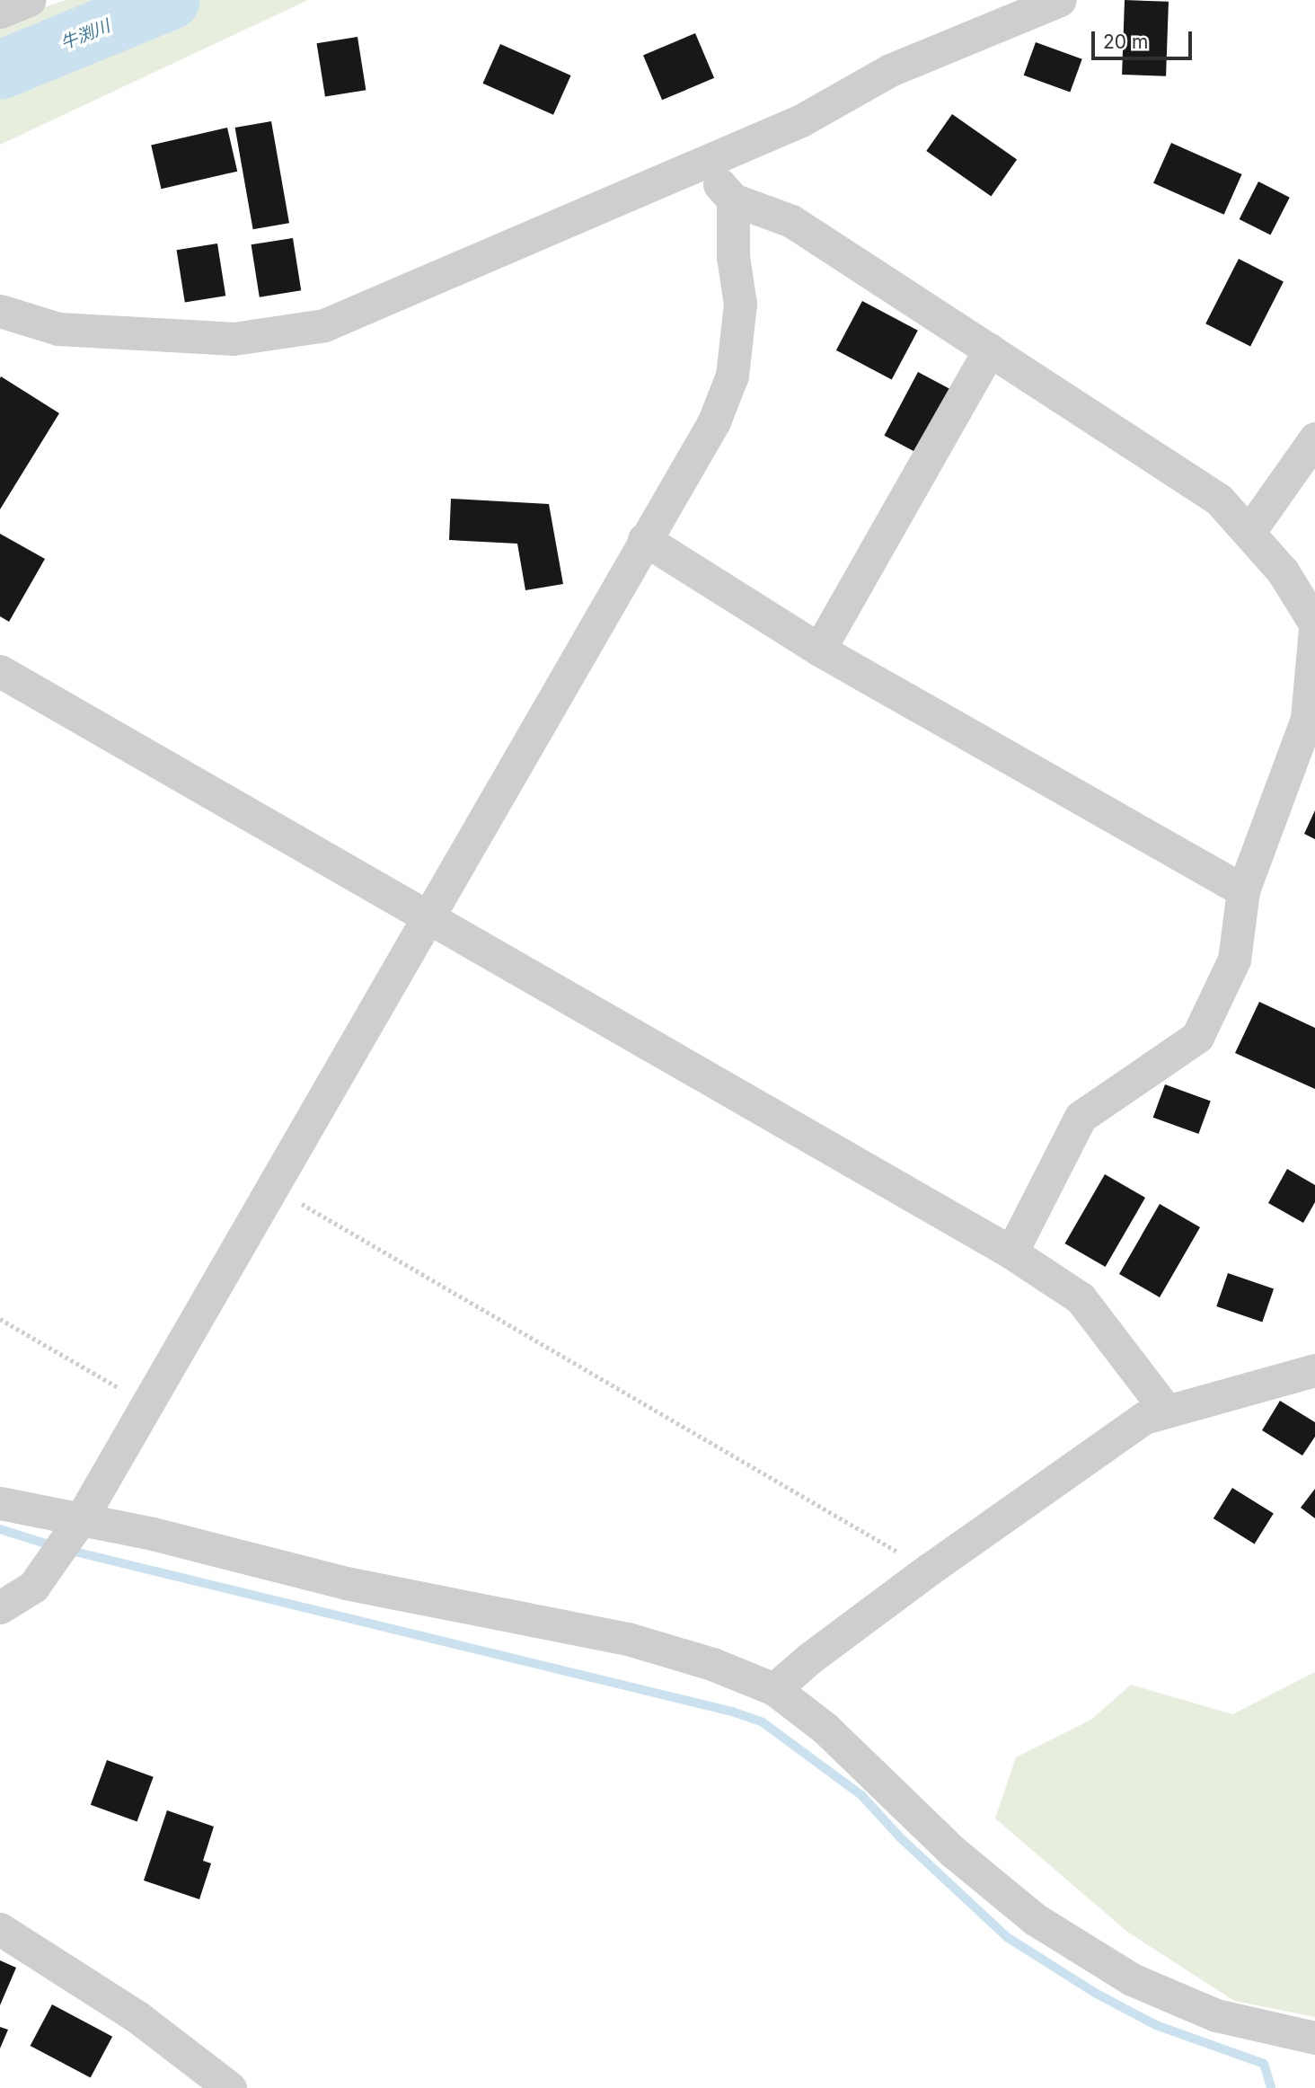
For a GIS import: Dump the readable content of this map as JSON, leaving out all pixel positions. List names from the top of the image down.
{
  "water": ["牛渕川"],
  "scale_bar": "20 m"
}
